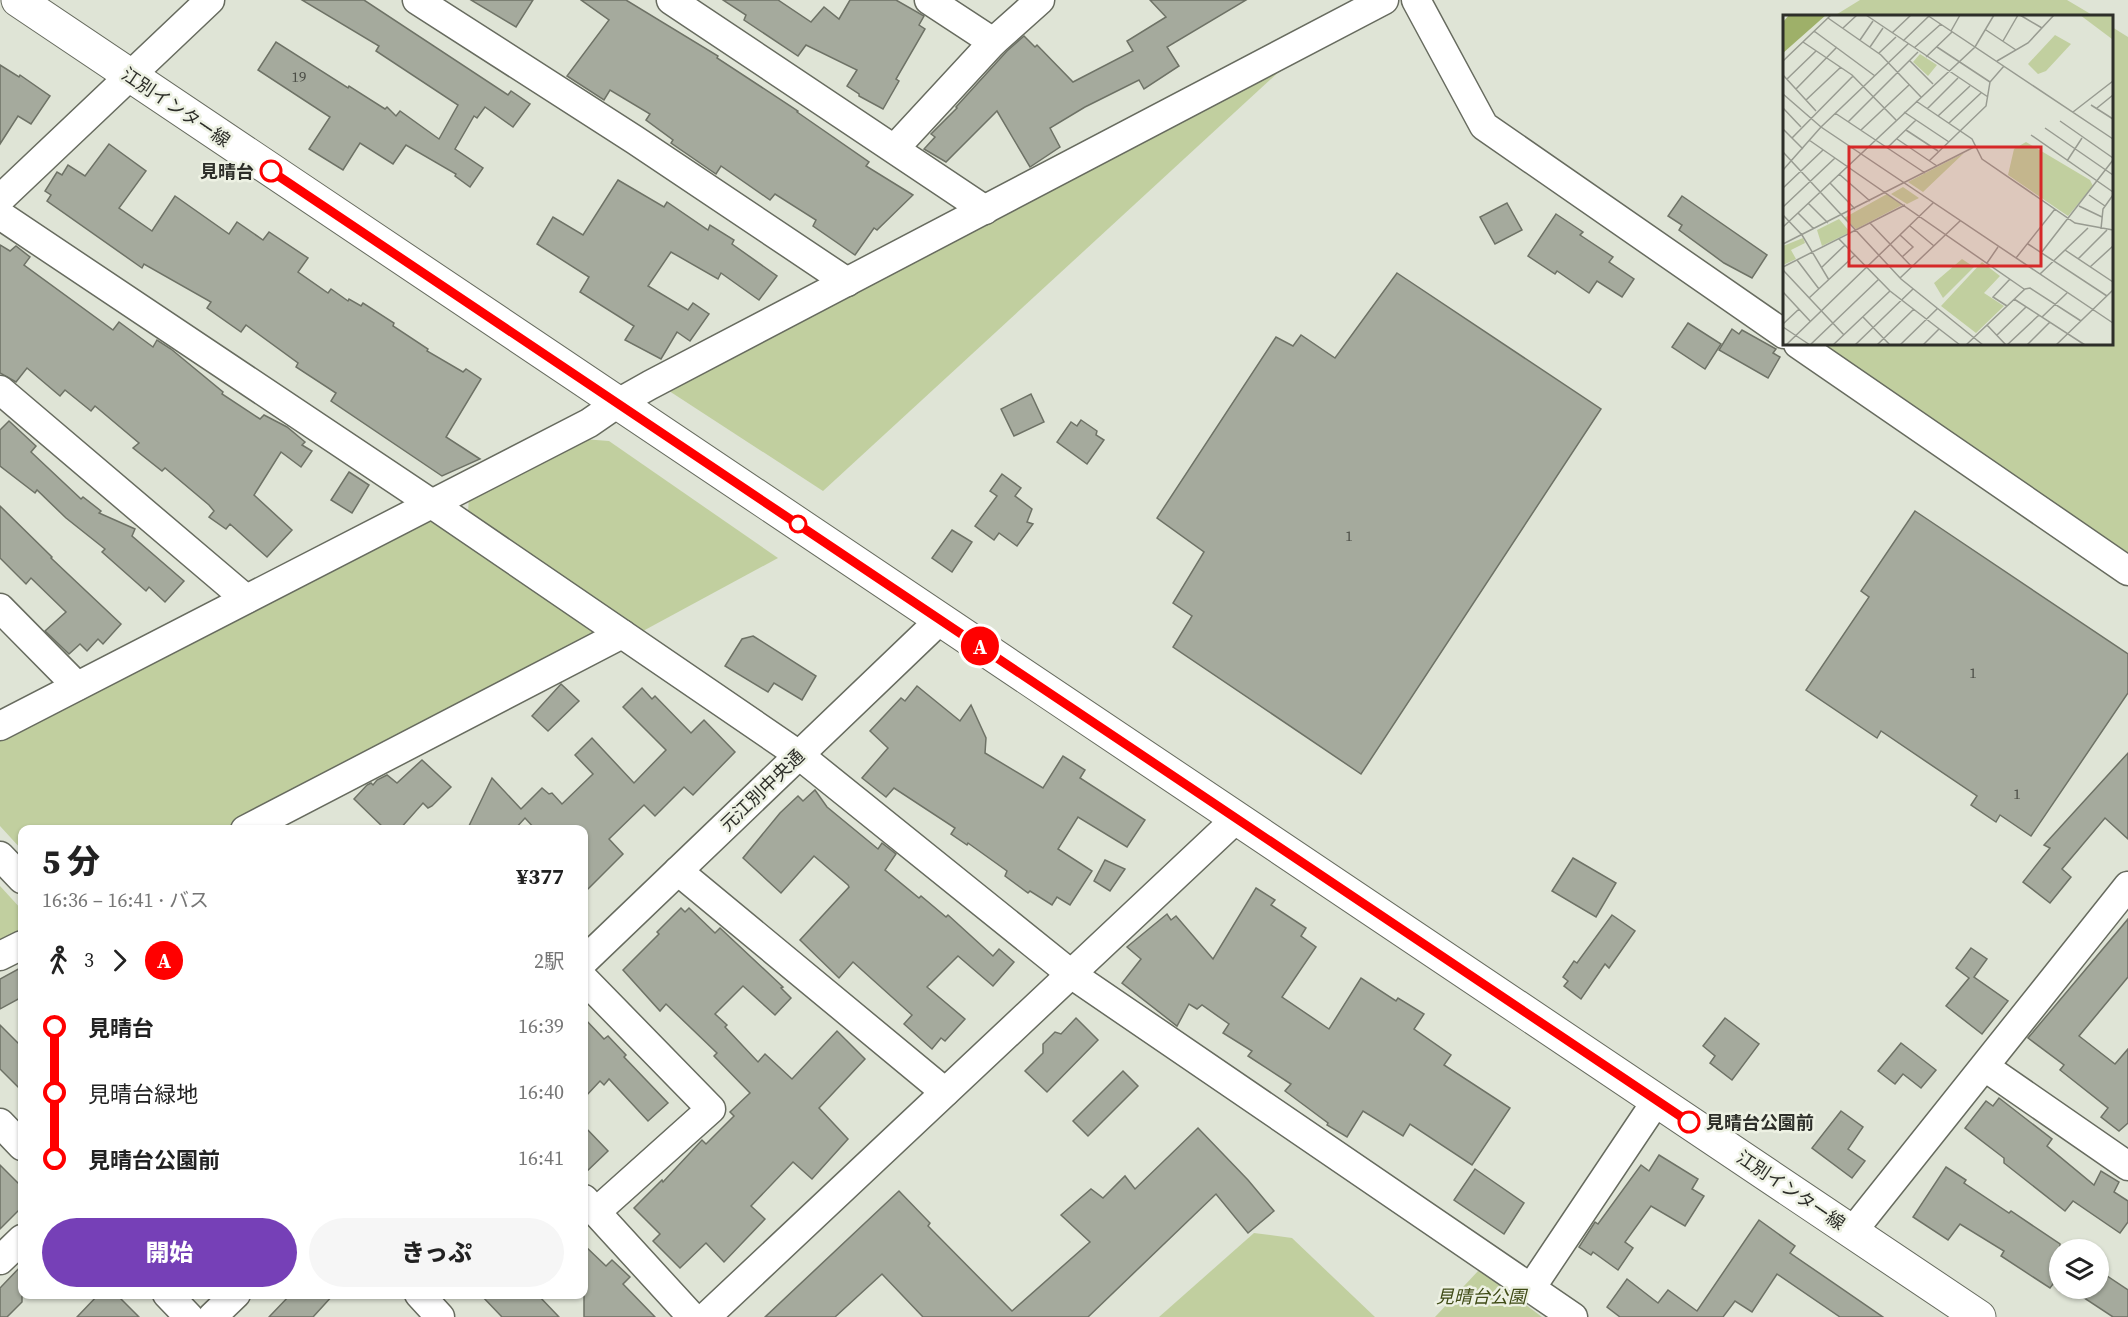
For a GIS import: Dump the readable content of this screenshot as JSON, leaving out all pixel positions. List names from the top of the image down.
{
  "streets": {
    "main road": ["江別インター線"],
    "street": ["元江別中央通"]
  },
  "crossings": [
    ["江別インター線", "元江別中央通"]
  ],
  "parks": ["見晴台公園"],
  "places": ["見晴台", "見晴台公園前"],
  "lines": ["bus line A"],
  "house_numbers": [
    "19",
    "1",
    "1",
    "1"
  ],
  "page": {
    "on_map": "A",
    "heading": ["5 分", "16:36 – 16:41 · バス", "¥377"],
    "legs": ["3", "A", "2駅"],
    "list": [
      {
        "name": "見晴台",
        "value": "16:39"
      },
      {
        "name": "見晴台緑地",
        "value": "16:40"
      },
      {
        "name": "見晴台公園前",
        "value": "16:41"
      }
    ],
    "buttons": ["開始", "きっぷ"]
  }
}
